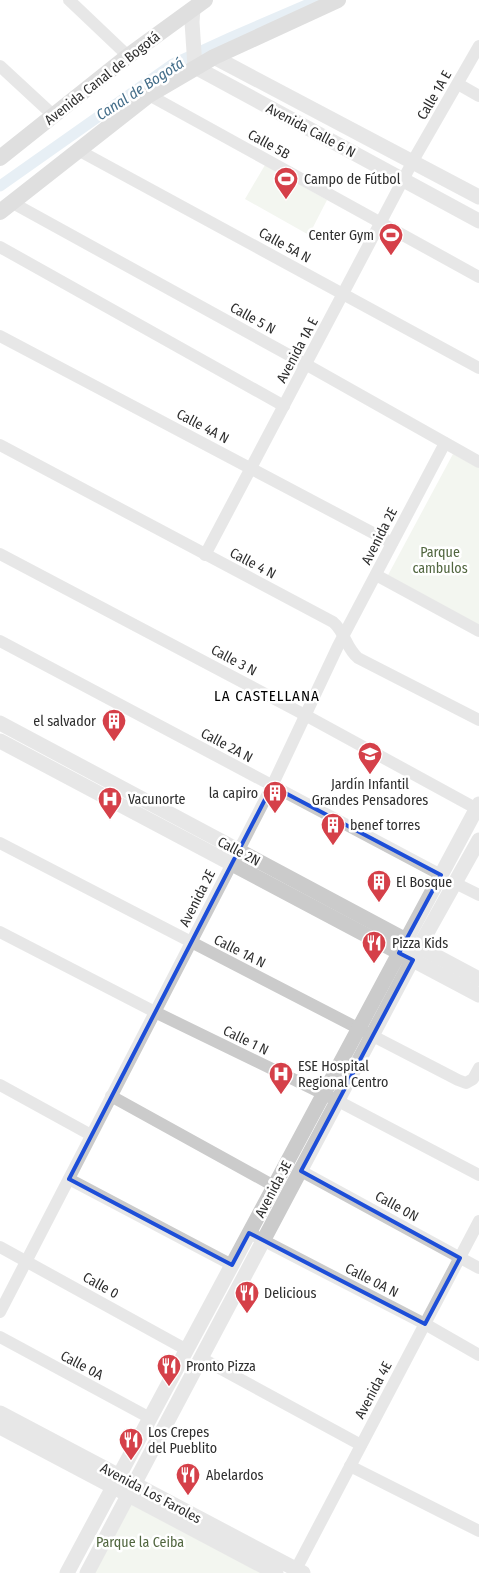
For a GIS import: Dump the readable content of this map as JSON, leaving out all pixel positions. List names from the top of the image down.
{
  "streets": {
    "main road": ["Avenida Canal de Bogotá"],
    "street": [
      "Calle 1A E",
      "Avenida Calle 6 N",
      "Calle 5B",
      "Calle 5A N",
      "Calle 5 N",
      "Avenida 1A E",
      "Calle 4A N",
      "Avenida 2E",
      "Calle 4 N",
      "Calle 3 N",
      "Calle 2A N",
      "Calle 2N",
      "Calle 1A N",
      "Calle 1 N",
      "Avenida 3E",
      "Calle 0N",
      "Calle 0A N",
      "Calle 0",
      "Calle 0A",
      "Avenida 4E",
      "Avenida Los Faroles"
    ]
  },
  "crossings": [
    ["Calle 1A E", "Avenida Calle 6 N"],
    ["Calle 1A E", "Avenida 1A E"],
    ["Avenida Calle 6 N", "Avenida 1A E"],
    ["Calle 5B", "Avenida 1A E"],
    ["Calle 5A N", "Avenida 1A E"],
    ["Calle 5 N", "Avenida 1A E"],
    ["Calle 5 N", "Avenida 2E"],
    ["Avenida 1A E", "Calle 4A N"],
    ["Avenida 1A E", "Calle 4 N"],
    ["Calle 4A N", "Avenida 2E"],
    ["Avenida 2E", "Calle 4 N"],
    ["Avenida 2E", "Calle 3 N"],
    ["Avenida 2E", "Calle 2A N"],
    ["Avenida 2E", "Calle 2N"],
    ["Avenida 2E", "Calle 1A N"],
    ["Avenida 2E", "Calle 1 N"],
    ["Avenida 2E", "Calle 0"],
    ["Calle 3 N", "Avenida 3E"],
    ["Calle 2A N", "Avenida 3E"],
    ["Calle 2N", "Avenida 3E"],
    ["Calle 1A N", "Avenida 3E"],
    ["Calle 1 N", "Avenida 3E"],
    ["Avenida 3E", "Calle 0N"],
    ["Avenida 3E", "Calle 0A N"],
    ["Avenida 3E", "Calle 0"],
    ["Avenida 3E", "Calle 0A"],
    ["Avenida 3E", "Avenida Los Faroles"],
    ["Calle 0N", "Avenida 4E"],
    ["Calle 0A N", "Avenida 4E"],
    ["Avenida 4E", "Avenida Los Faroles"]
  ],
  "districts": ["LA CASTELLANA"],
  "water": ["Canal de Bogotá"],
  "parks": ["Parque cambulos", "Parque la Ceiba"],
  "places": {
    "sports": ["Campo de Fútbol", "Center Gym"],
    "building": [
      "el salvador",
      "la capiro",
      "benef torres",
      "El Bosque"
    ],
    "school or university": ["Jardín Infantil Grandes Pensadores"],
    "hospital": ["Vacunorte", "ESE Hospital Regional Centro"],
    "restaurant": [
      "Pizza Kids",
      "Delicious",
      "Pronto Pizza",
      "Los Crepes del Pueblito",
      "Abelardos"
    ]
  }
}
